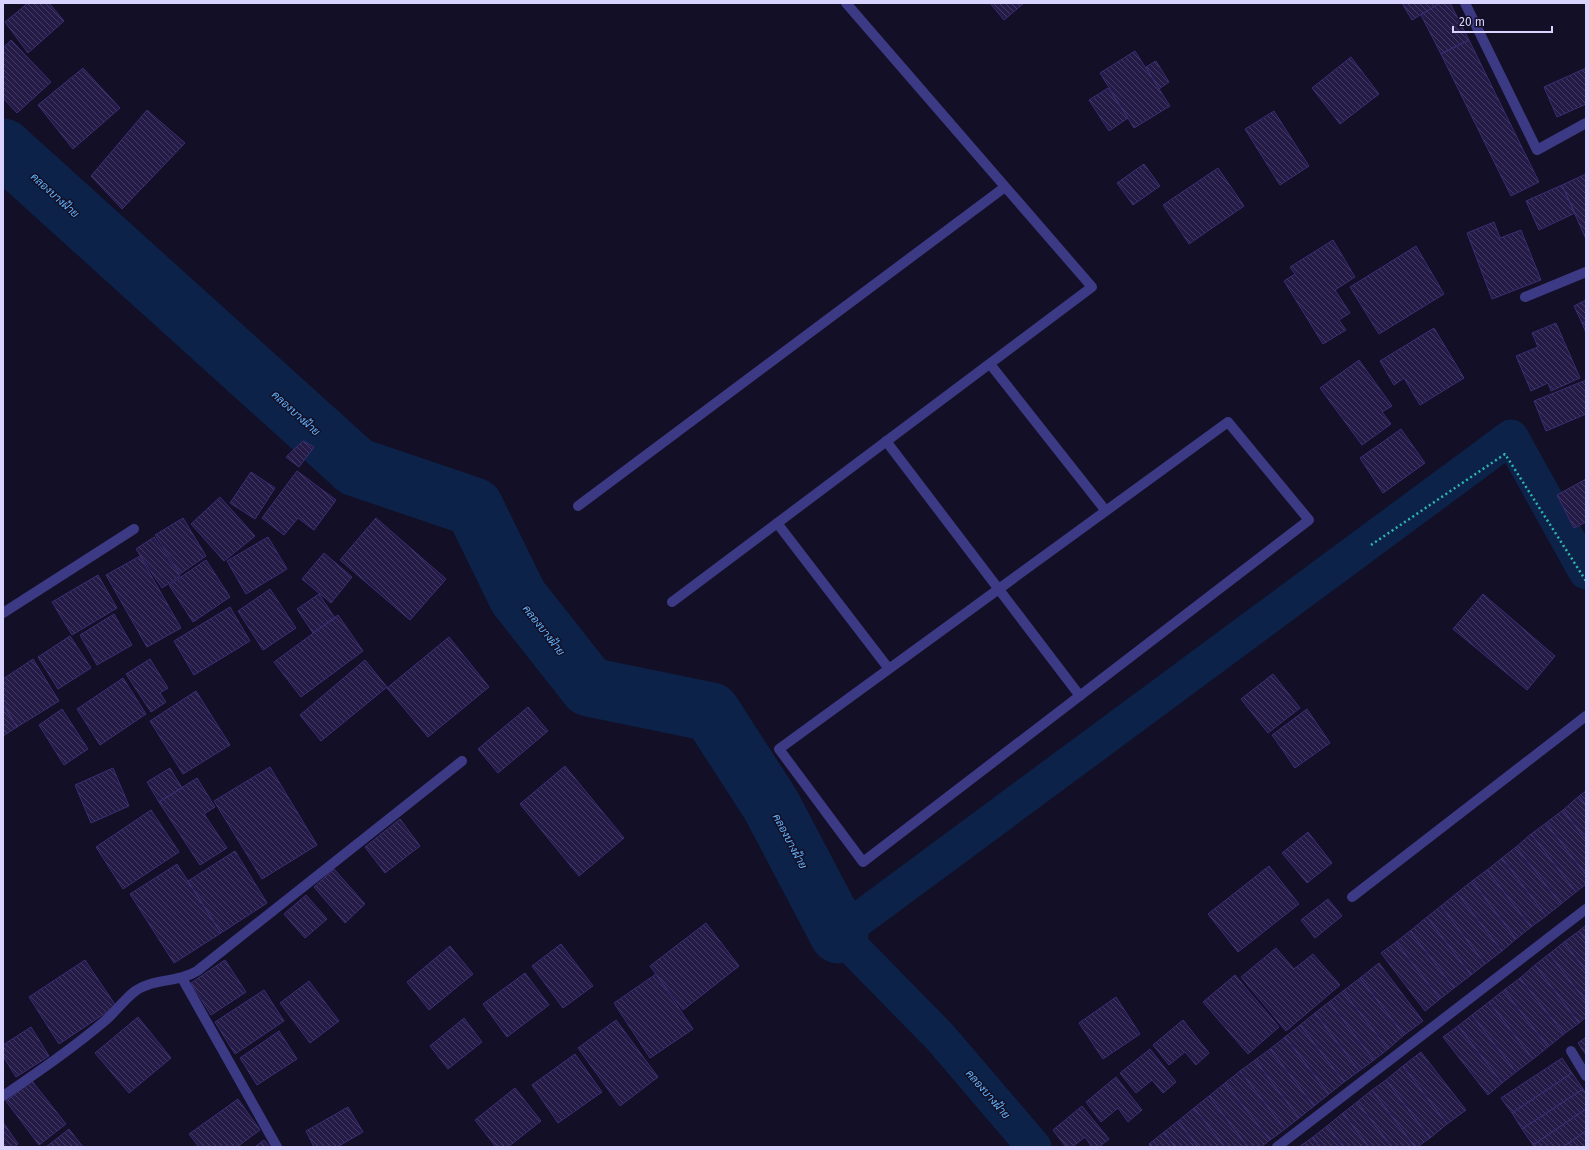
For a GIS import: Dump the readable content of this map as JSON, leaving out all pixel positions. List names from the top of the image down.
{
  "water": ["คลองบางฝ้าย"],
  "scale_bar": "20 m"
}
